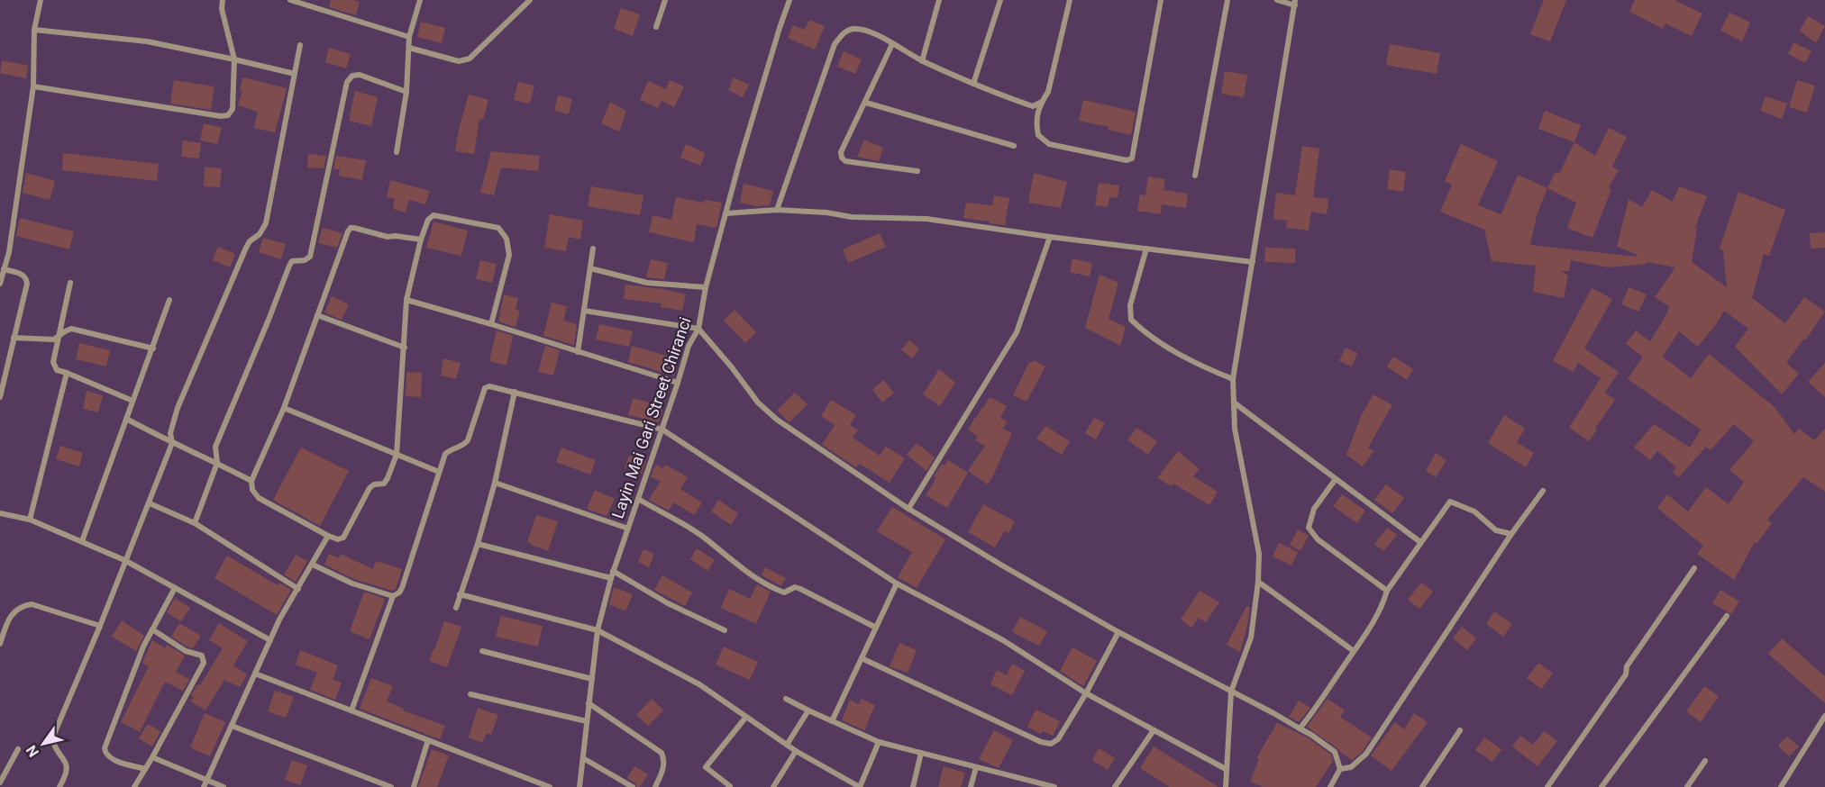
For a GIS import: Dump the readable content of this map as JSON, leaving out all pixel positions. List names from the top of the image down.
{
  "streets": {
    "street": ["Layin Mai Gari Street Chiranci"]
  },
  "north": "bottom left"
}
